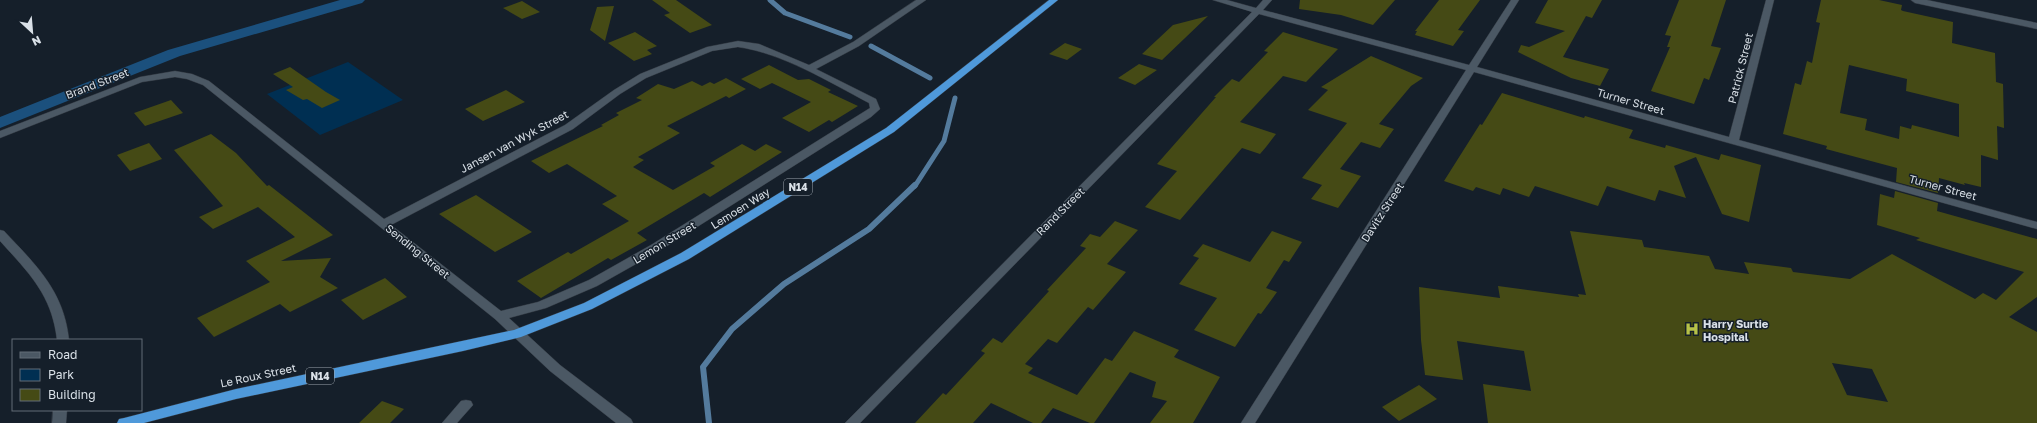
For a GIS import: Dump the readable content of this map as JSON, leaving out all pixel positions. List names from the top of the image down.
{
  "streets": {
    "highway": ["N14", "Lemoen Way", "Le Roux Street"],
    "street": [
      "Patrick Street",
      "Brand Street",
      "Turner Street",
      "Jansen van Wyk Street",
      "Rand Street",
      "Davitz Street",
      "Lemon Street",
      "Sending Street"
    ]
  },
  "crossings": [
    ["Patrick Street", "Turner Street"],
    ["Brand Street", "Sending Street"],
    ["Turner Street", "Rand Street"],
    ["Turner Street", "Davitz Street"],
    ["Jansen van Wyk Street", "Lemon Street"],
    ["Jansen van Wyk Street", "Sending Street"],
    ["Lemoen Way", "Sending Street"],
    ["Lemoen Way", "Le Roux Street"],
    ["Lemon Street", "Sending Street"],
    ["Sending Street", "Le Roux Street"]
  ],
  "places": {
    "hospital": ["Harry Surtie Hospital"]
  },
  "legend": ["Road", "Park", "Building"],
  "north": "bottom right"
}
